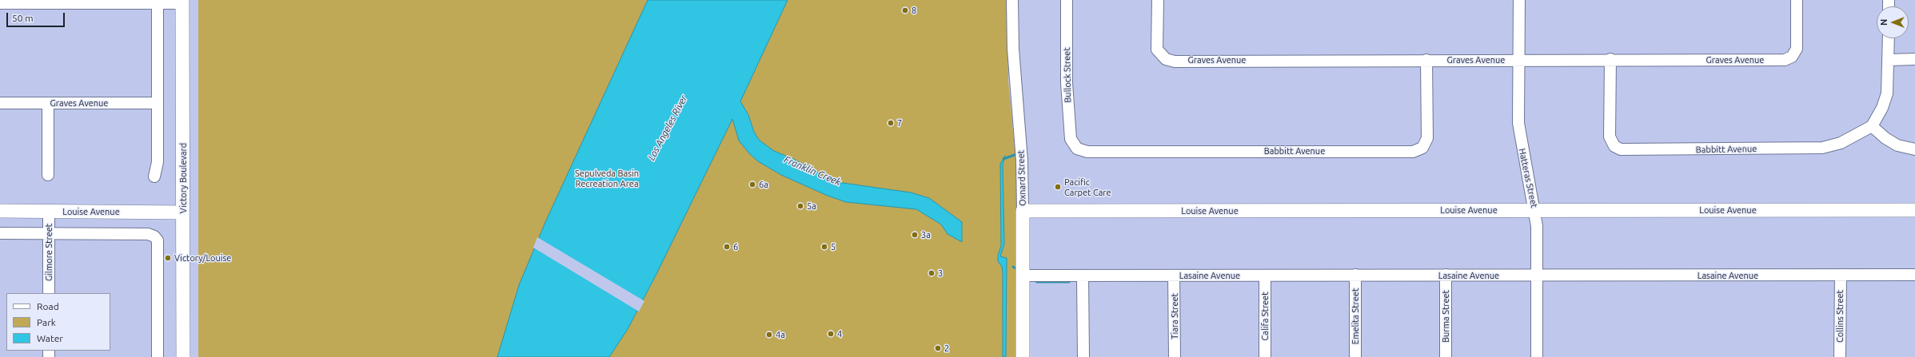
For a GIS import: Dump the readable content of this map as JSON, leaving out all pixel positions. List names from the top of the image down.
{
  "streets": {
    "main road": ["Victory Boulevard", "Oxnard Street", "Louise Avenue"],
    "street": [
      "Graves Avenue",
      "Bullock Street",
      "Babbitt Avenue",
      "Hatteras Street",
      "Gilmore Street",
      "Lasaine Avenue",
      "Tiara Street",
      "Califa Street",
      "Emelita Street",
      "Burma Street",
      "Collins Street"
    ]
  },
  "crossings": [
    ["Graves Avenue", "Babbitt Avenue"],
    ["Graves Avenue", "Hatteras Street"],
    ["Bullock Street", "Babbitt Avenue"],
    ["Victory Boulevard", "Louise Avenue"],
    ["Oxnard Street", "Louise Avenue"],
    ["Oxnard Street", "Lasaine Avenue"],
    ["Hatteras Street", "Louise Avenue"],
    ["Hatteras Street", "Lasaine Avenue"],
    ["Louise Avenue", "Gilmore Street"],
    ["Lasaine Avenue", "Tiara Street"],
    ["Lasaine Avenue", "Califa Street"],
    ["Lasaine Avenue", "Emelita Street"],
    ["Lasaine Avenue", "Burma Street"],
    ["Lasaine Avenue", "Collins Street"]
  ],
  "water": ["Los Angeles River", "Franklin Creek"],
  "parks": ["Sepulveda Basin Recreation Area"],
  "places": [
    "8",
    "7",
    "6a",
    "Pacific Carpet Care",
    "5a",
    "3a",
    "6",
    "5",
    "Victory/Louise",
    "3",
    "4",
    "4a",
    "2"
  ],
  "legend": ["Road", "Park", "Water"],
  "scale_bar": "50 m",
  "north": "left"
}
